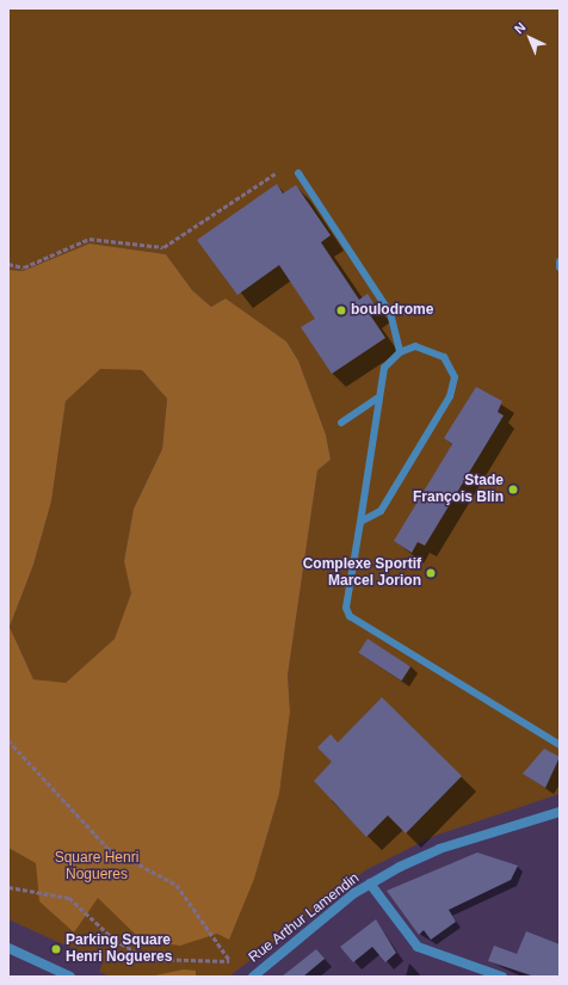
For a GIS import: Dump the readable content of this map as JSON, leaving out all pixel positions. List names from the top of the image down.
{
  "streets": {
    "street": ["Rue Arthur Lamendin"]
  },
  "parks": ["Square Henri Nogueres"],
  "places": [
    "boulodrome",
    "Stade François Blin",
    "Complexe Sportif Marcel Jorion",
    "Parking Square Henri Nogueres"
  ],
  "north": "top left"
}
